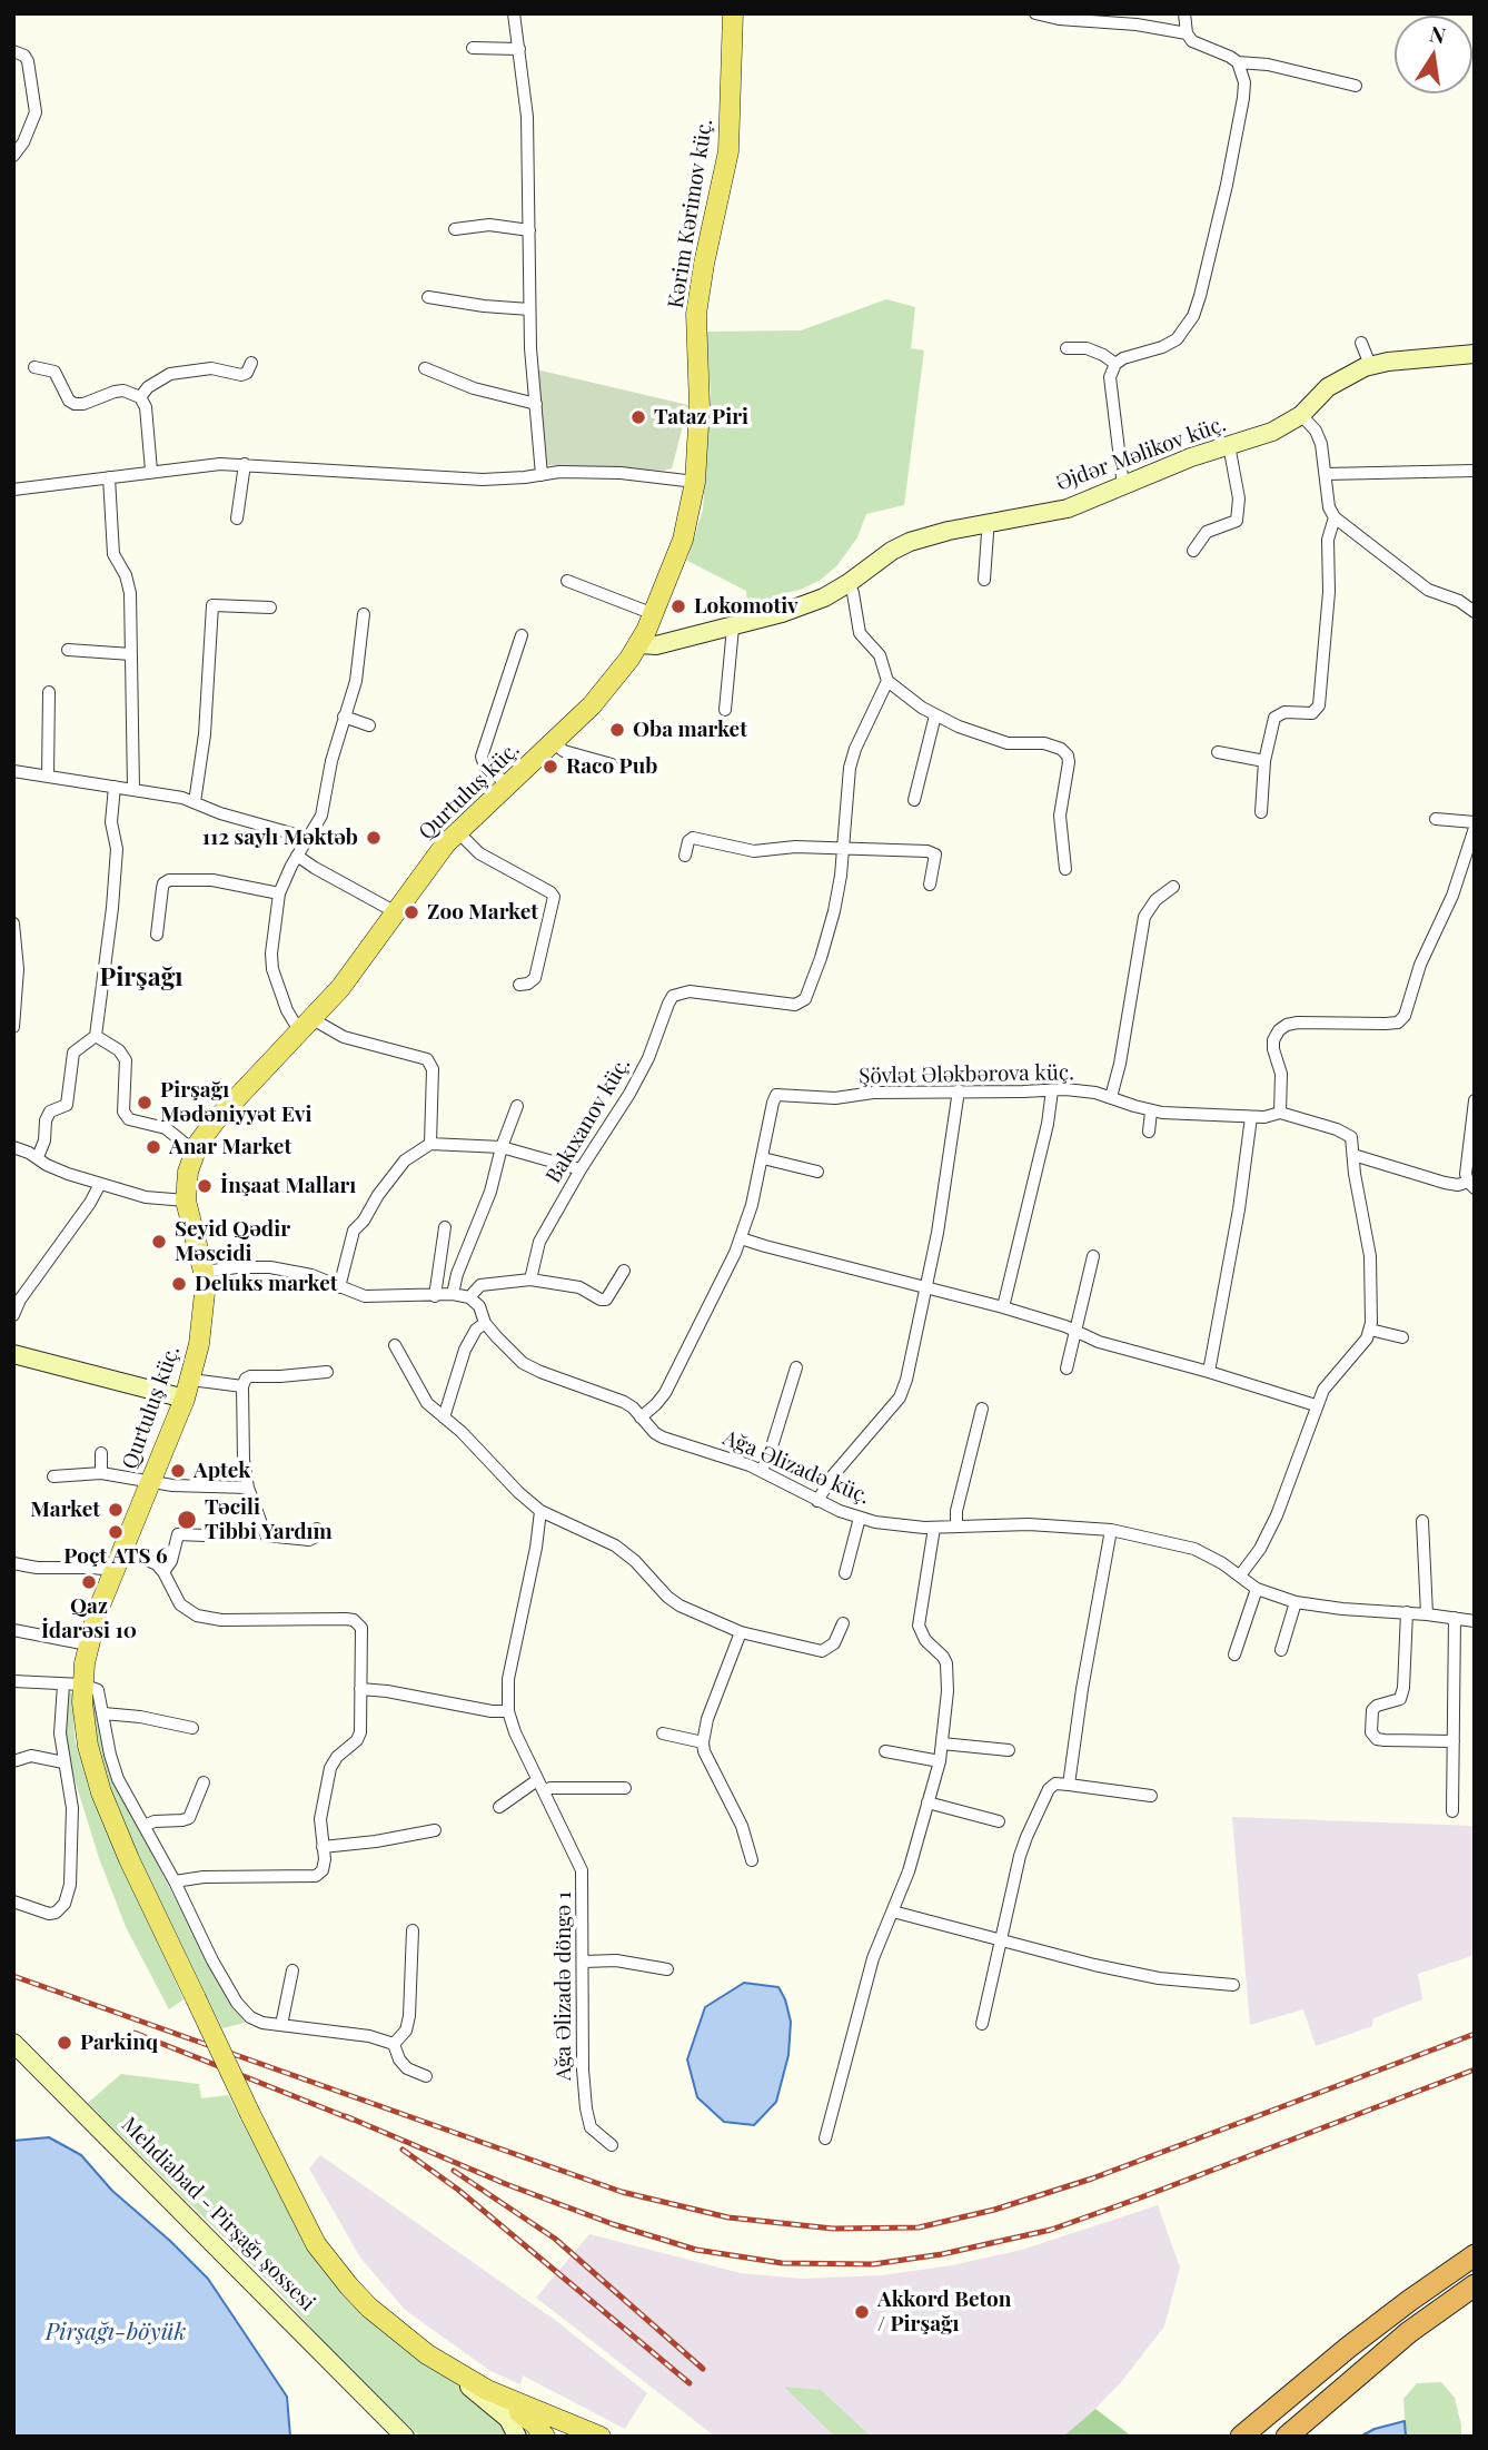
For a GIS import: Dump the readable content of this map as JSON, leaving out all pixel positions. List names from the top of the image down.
{
  "streets": {
    "main road": ["Kərim Kərimov küç.", "Qurtuluş küç."],
    "street": [
      "Əjdər Məlikov küç.",
      "Şövlət Ələkbərova küç.",
      "Bakıxanov küç.",
      "Ağa Əlizadə küç.",
      "Ağa Əlizadə döngə 1",
      "Mehdiabad - Pirşağı şossesi"
    ]
  },
  "crossings": [
    ["Kərim Kərimov küç.", "Əjdər Məlikov küç."],
    ["Kərim Kərimov küç.", "Qurtuluş küç."],
    ["Əjdər Məlikov küç.", "Qurtuluş küç."],
    ["Şövlət Ələkbərova küç.", "Ağa Əlizadə küç."]
  ],
  "districts": ["Pirşağı"],
  "water": ["Pirşağı-böyük"],
  "places": [
    "Tataz Piri",
    "Lokomotiv",
    "Oba market",
    "Raco Pub",
    "112 saylı Məktəb",
    "Zoo Market",
    "Pirşağı Mədəniyyət Evi",
    "Anar Market",
    "İnşaat Malları",
    "Seyid Qədir Məscidi",
    "Deluks market",
    "Aptek",
    "Market",
    "Təcili Tibbi Yardım",
    "Poçt ATS 6",
    "Qaz İdarəsi 10",
    "Parkinq",
    "Akkord Beton / Pirşağı"
  ],
  "north": "top"
}
